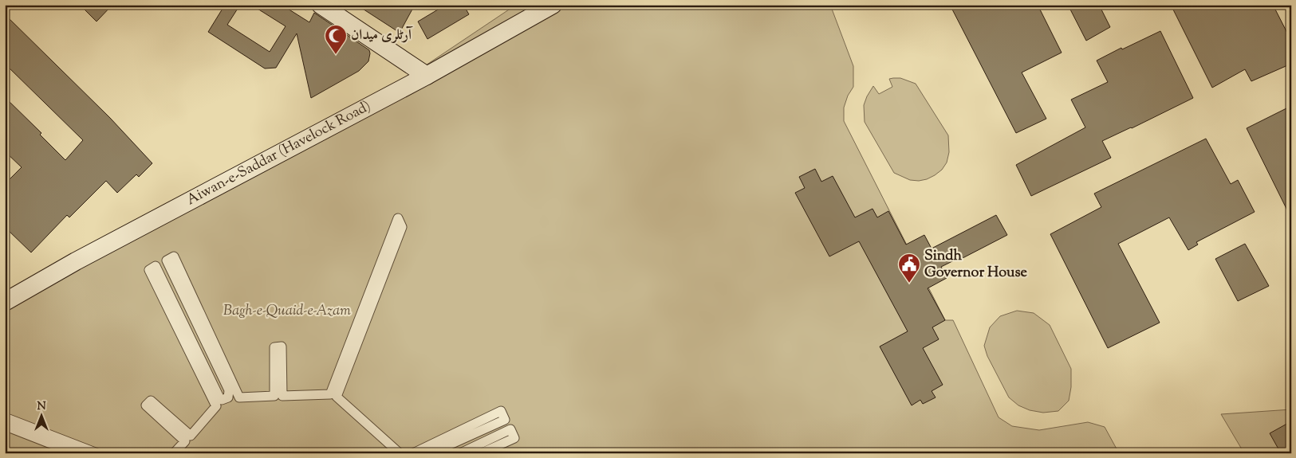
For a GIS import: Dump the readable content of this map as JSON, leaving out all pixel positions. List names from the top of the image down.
{
  "streets": {
    "main road": ["Aiwan-e-Saddar (Havelock Road)"]
  },
  "parks": ["Bagh-e-Quaid-e-Azam"],
  "places": {
    "mosque": ["آرٹلری میدان"],
    "public building": ["Sindh Governor House"]
  },
  "north": "top"
}
